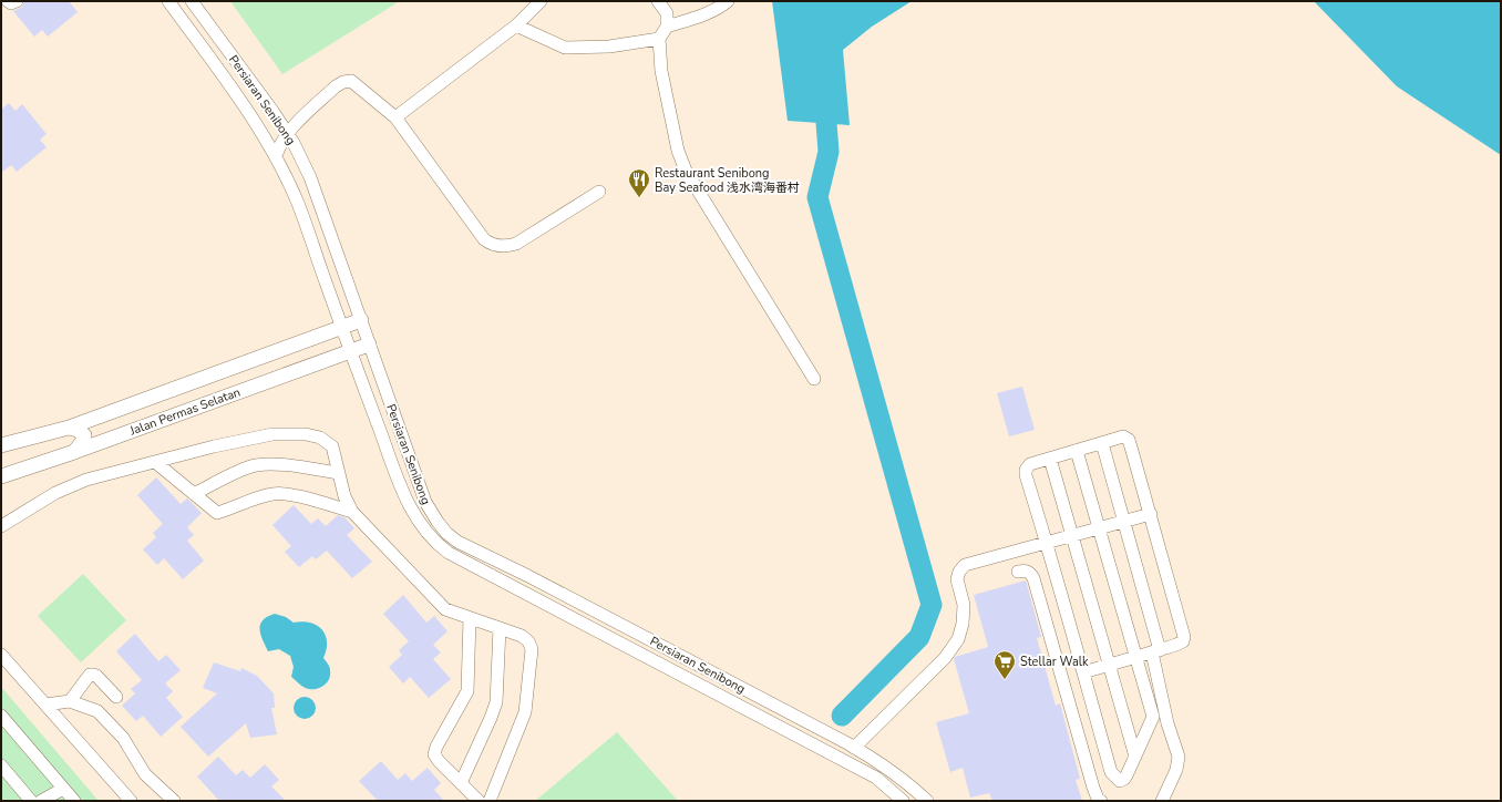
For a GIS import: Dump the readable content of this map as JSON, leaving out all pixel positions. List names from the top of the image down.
{
  "streets": {
    "main road": ["Jalan Permas Selatan"],
    "street": ["Persiaran Senibong"]
  },
  "crossings": [
    ["Persiaran Senibong", "Jalan Permas Selatan"]
  ],
  "places": {
    "restaurant": ["Restaurant Senibong Bay Seafood 浅水湾海番村"],
    "supermarket": ["Stellar Walk"]
  }
}
